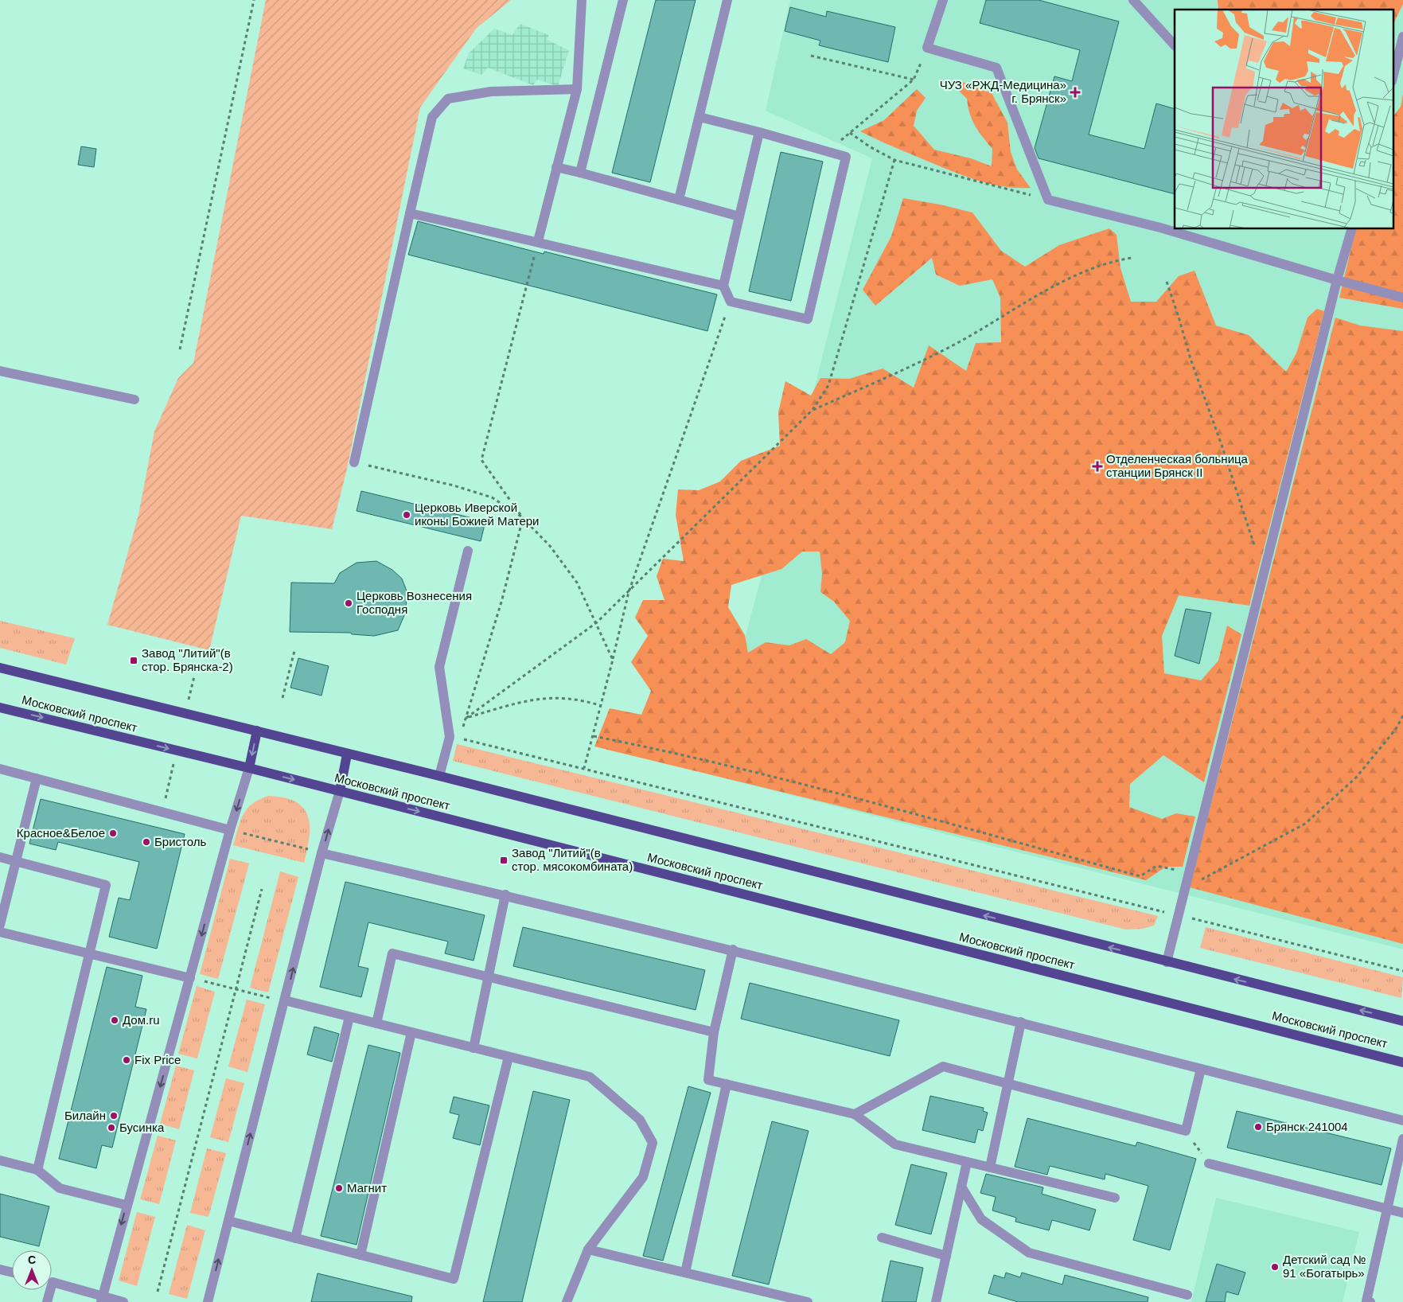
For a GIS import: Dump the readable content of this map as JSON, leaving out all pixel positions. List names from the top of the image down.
{
  "streets": {
    "main road": ["Московский проспект"]
  },
  "places": {
    "health": ["ЧУЗ «РЖД-Медицина» г. Брянск»", "Отделенческая больница станции Брянск II"],
    "other": [
      "Церковь Иверской иконы Божией Матери",
      "Церковь Вознесения Господня",
      "Красное&Белое",
      "Бристоль",
      "Дом.ru",
      "Fix Price",
      "Билайн",
      "Брянск 241004",
      "Бусинка",
      "Магнит",
      "Детский сад № 91 «Богатырь»"
    ],
    "transit": ["Завод \"Литий\"(в стор. Брянска-2)", "Завод \"Литий\"(в стор. мясокомбината)"]
  },
  "north": "top"
}
